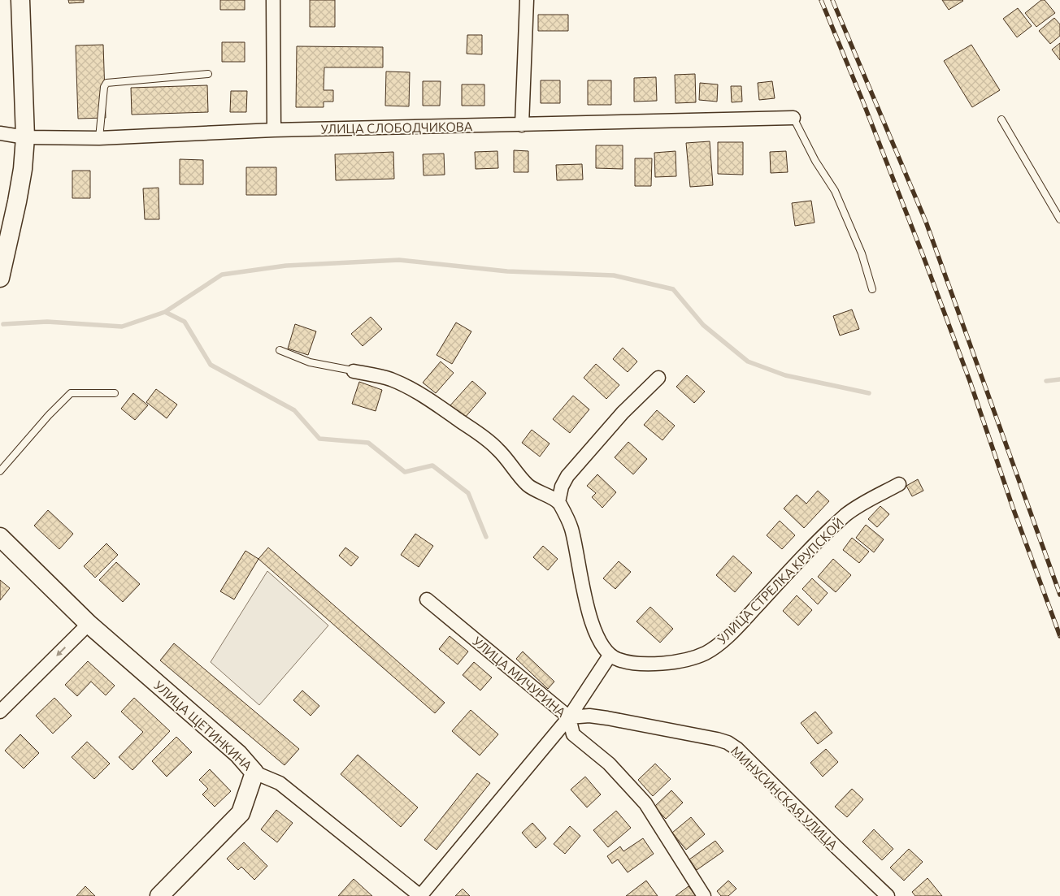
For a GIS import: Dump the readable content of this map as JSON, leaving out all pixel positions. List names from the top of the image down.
{
  "streets": {
    "main road": ["УЛИЦА ЩЕТИНКИНА"],
    "street": [
      "УЛИЦА СЛОБОДЧИКОВА",
      "УЛИЦА СТРЕЛКА КРУПСКОЙ",
      "УЛИЦА МИЧУРИНА",
      "МИНУСИНСКАЯ УЛИЦА"
    ]
  },
  "crossings": [
    ["УЛИЦА МИЧУРИНА", "МИНУСИНСКАЯ УЛИЦА"]
  ]
}
